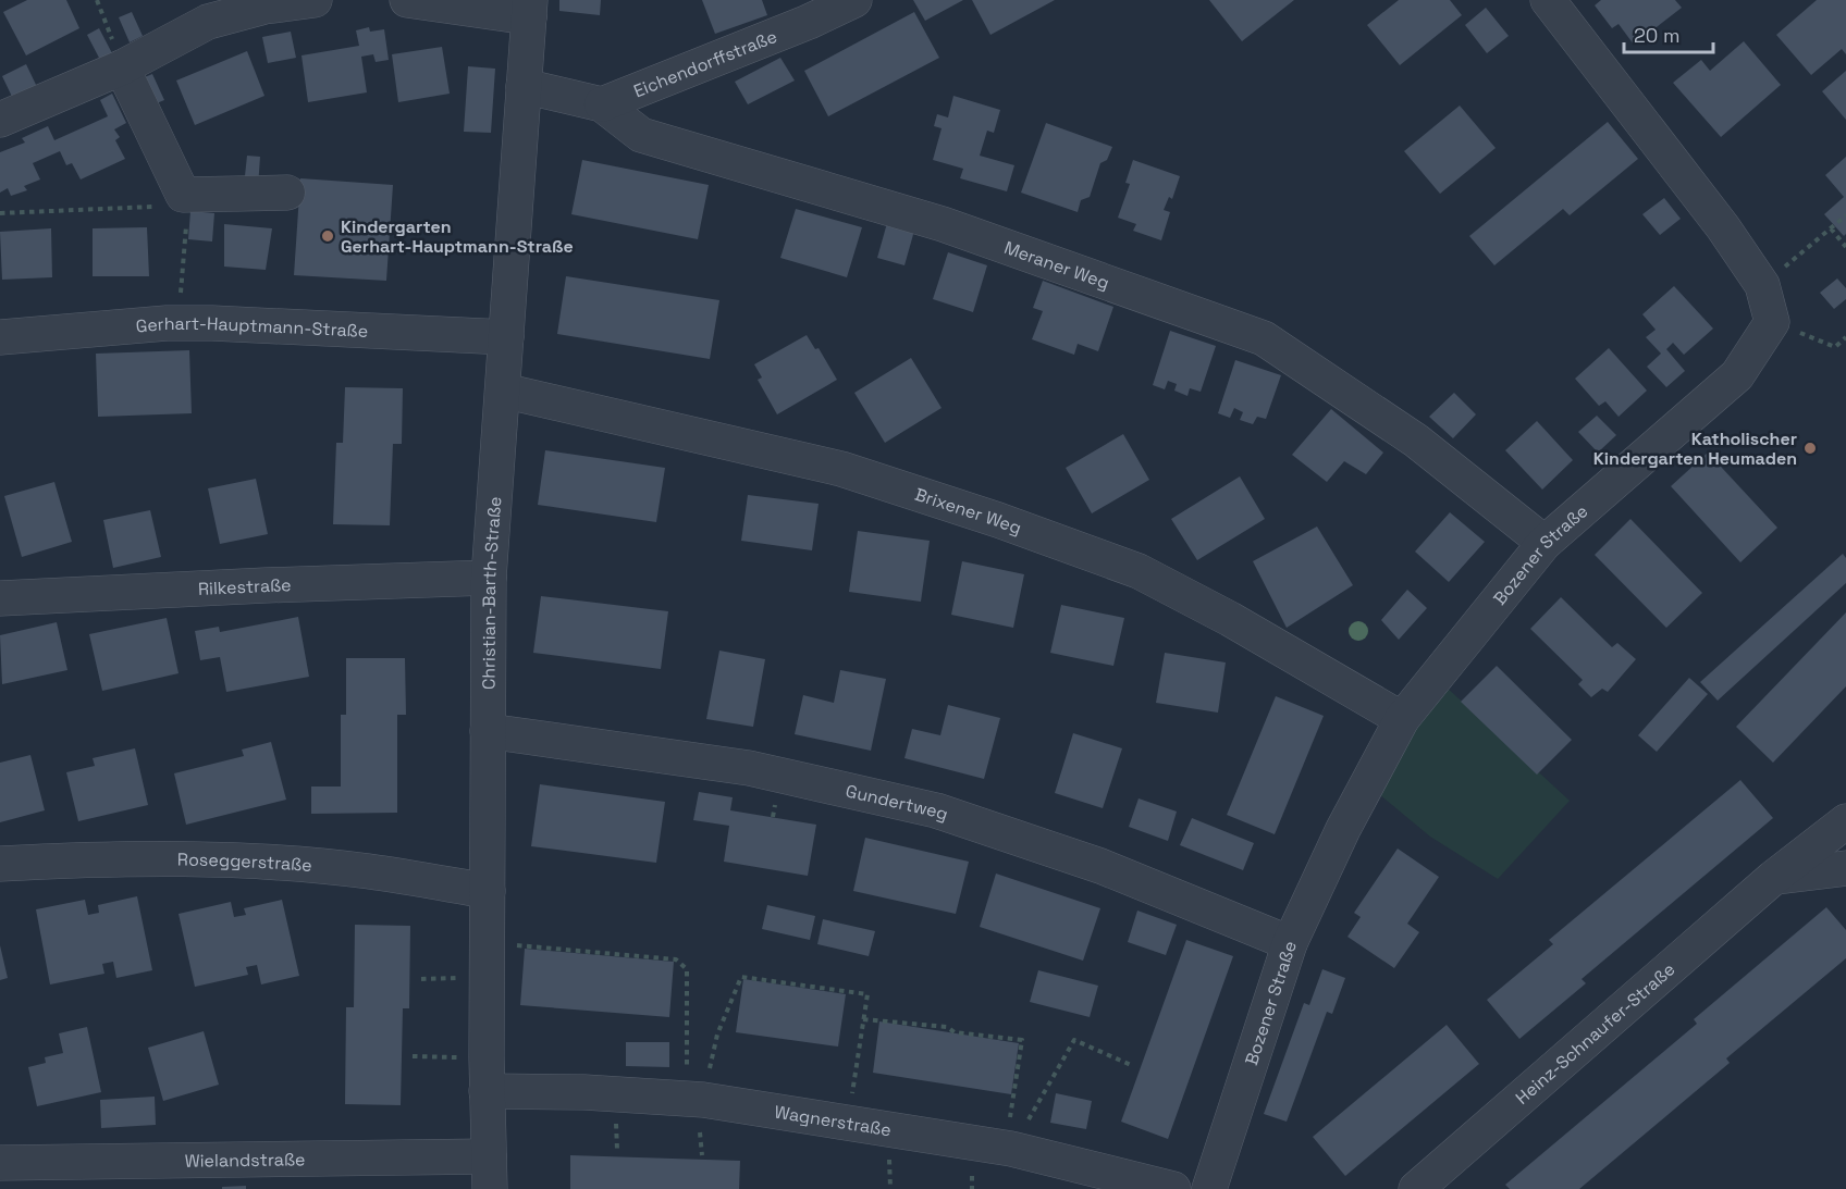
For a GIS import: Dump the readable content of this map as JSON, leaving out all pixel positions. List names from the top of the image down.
{
  "streets": {
    "street": [
      "Eichendorffstraße",
      "Meraner Weg",
      "Gerhart-Hauptmann-Straße",
      "Brixener Weg",
      "Bozener Straße",
      "Rilkestraße",
      "Christian-Barth-Straße",
      "Gundertweg",
      "Roseggerstraße",
      "Heinz-Schnaufer-Straße",
      "Wagnerstraße",
      "Wielandstraße"
    ]
  },
  "crossings": [
    ["Eichendorffstraße", "Meraner Weg"],
    ["Meraner Weg", "Bozener Straße"],
    ["Meraner Weg", "Christian-Barth-Straße"],
    ["Gerhart-Hauptmann-Straße", "Christian-Barth-Straße"],
    ["Brixener Weg", "Bozener Straße"],
    ["Brixener Weg", "Christian-Barth-Straße"],
    ["Bozener Straße", "Gundertweg"],
    ["Rilkestraße", "Christian-Barth-Straße"],
    ["Christian-Barth-Straße", "Gundertweg"],
    ["Christian-Barth-Straße", "Roseggerstraße"],
    ["Christian-Barth-Straße", "Wagnerstraße"],
    ["Christian-Barth-Straße", "Wielandstraße"]
  ],
  "places": ["Kindergarten Gerhart-Hauptmann-Straße", "Katholischer Kindergarten Heumaden"],
  "scale_bar": "20 m"
}
